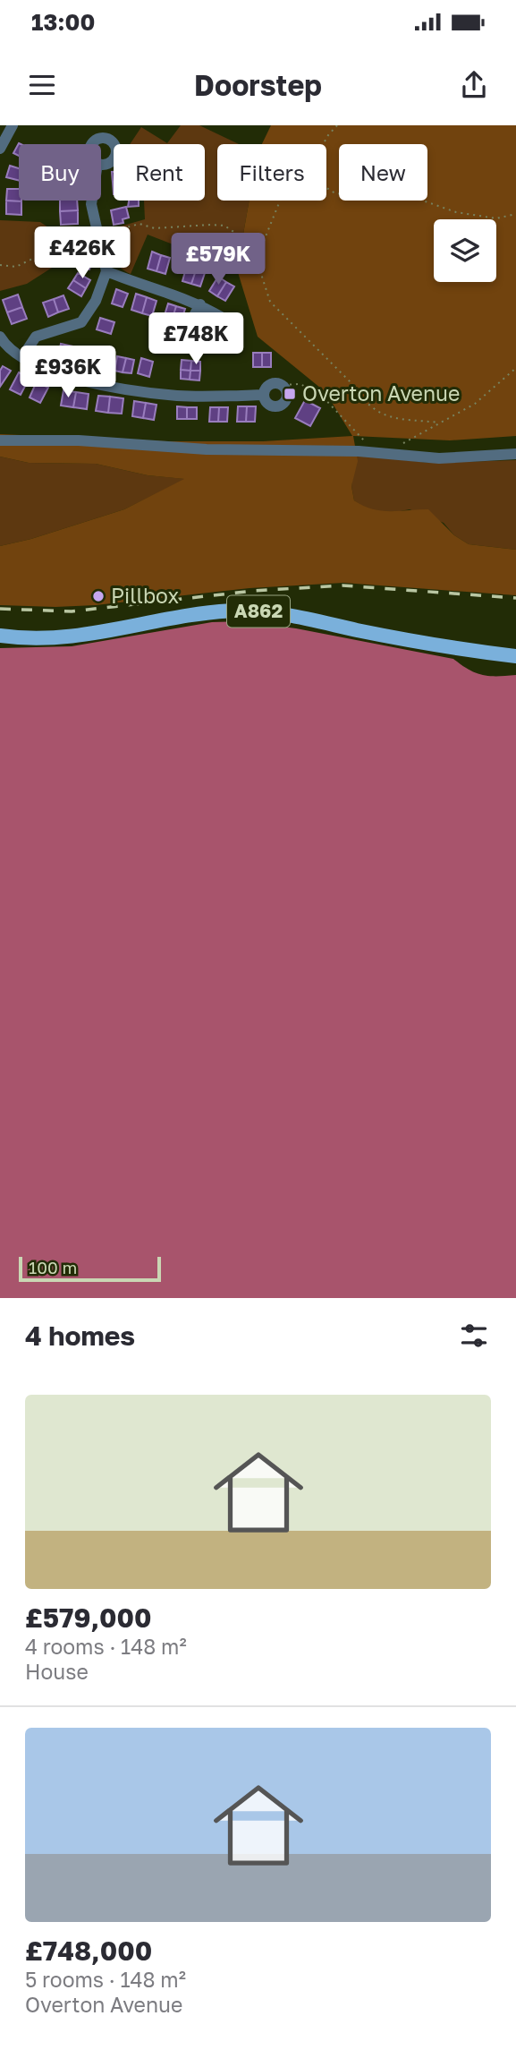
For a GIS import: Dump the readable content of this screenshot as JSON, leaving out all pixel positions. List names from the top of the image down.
{
  "streets": {
    "main road": ["A862"]
  },
  "places": {
    "transit": ["Overton Avenue"],
    "other": ["Pillbox"]
  },
  "scale_bar": "100 m",
  "page": {
    "status": "13:00",
    "header": "Doorstep",
    "chip": [
      "Buy",
      "Rent",
      "Filters",
      "New"
    ],
    "price": [
      "£426K",
      "£579K",
      "£748K",
      "£936K"
    ],
    "scale": "100 m",
    "heading": "4 homes",
    "list": [
      {
        "name": "£579,000",
        "note": "4 rooms · 148 m² · House"
      },
      {
        "name": "£748,000",
        "note": "5 rooms · 148 m² · Overton Avenue"
      }
    ]
  }
}
